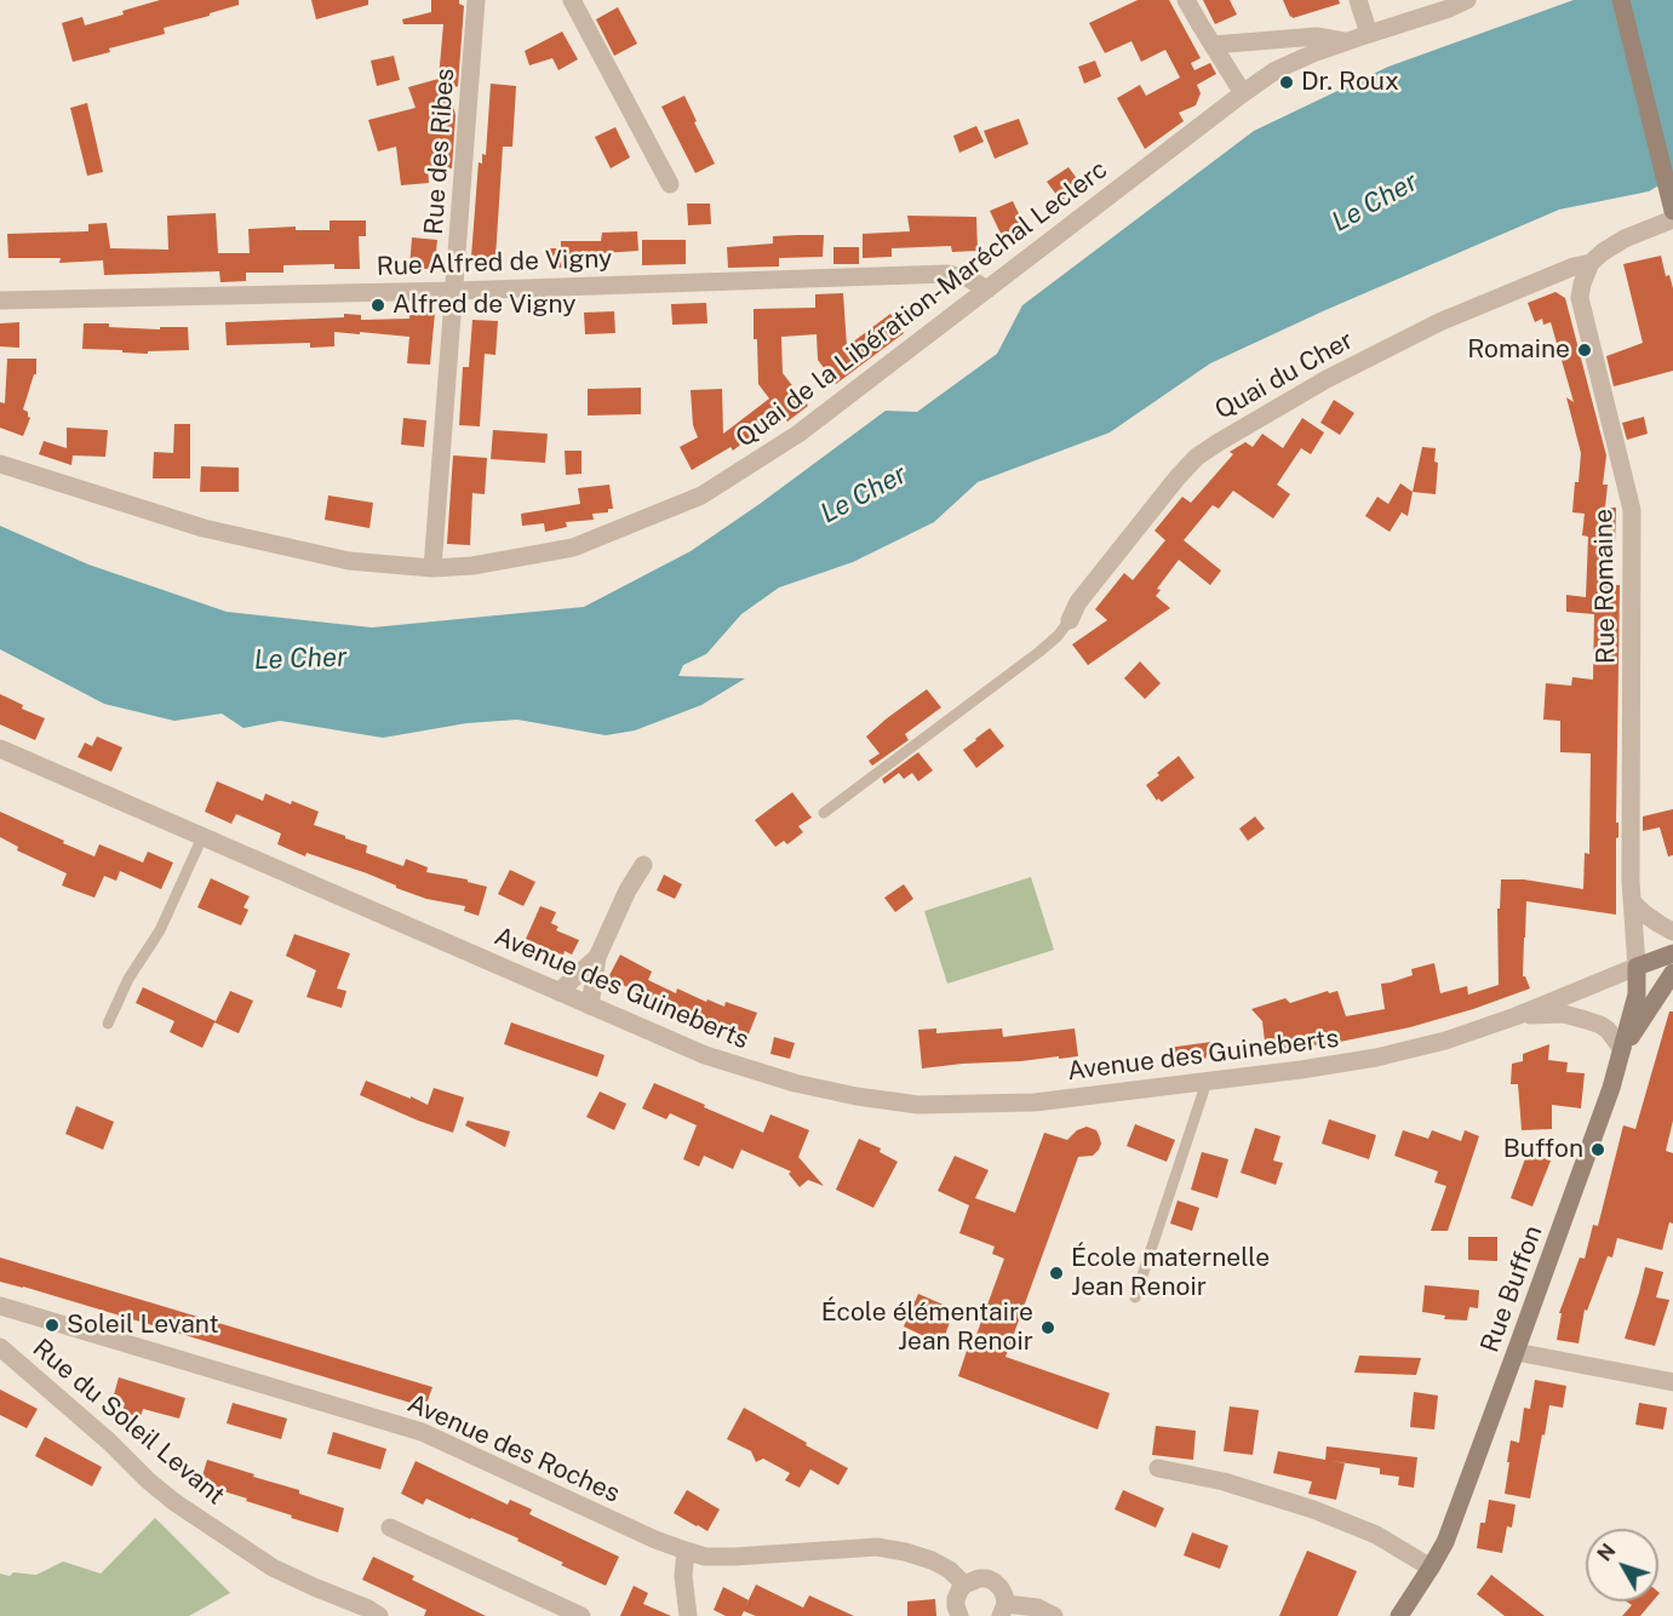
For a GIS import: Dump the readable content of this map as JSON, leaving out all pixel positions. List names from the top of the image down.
{
  "streets": {
    "main road": ["Rue Buffon"],
    "street": [
      "Rue des Ribes",
      "Rue Alfred de Vigny",
      "Quai de la Libération-Maréchal Leclerc",
      "Quai du Cher",
      "Rue Romaine",
      "Avenue des Guineberts",
      "Rue du Soleil Levant",
      "Avenue des Roches"
    ]
  },
  "crossings": [
    ["Rue des Ribes", "Rue Alfred de Vigny"],
    ["Rue des Ribes", "Quai de la Libération-Maréchal Leclerc"],
    ["Rue Alfred de Vigny", "Quai de la Libération-Maréchal Leclerc"],
    ["Quai du Cher", "Rue Romaine"],
    ["Rue Romaine", "Avenue des Guineberts"],
    ["Rue Romaine", "Rue Buffon"],
    ["Avenue des Guineberts", "Rue Buffon"]
  ],
  "water": ["Le Cher"],
  "places": [
    "Dr. Roux",
    "Alfred de Vigny",
    "Romaine",
    "Buffon",
    "École maternelle Jean Renoir",
    "Soleil Levant",
    "École élémentaire Jean Renoir"
  ],
  "north": "top left"
}
